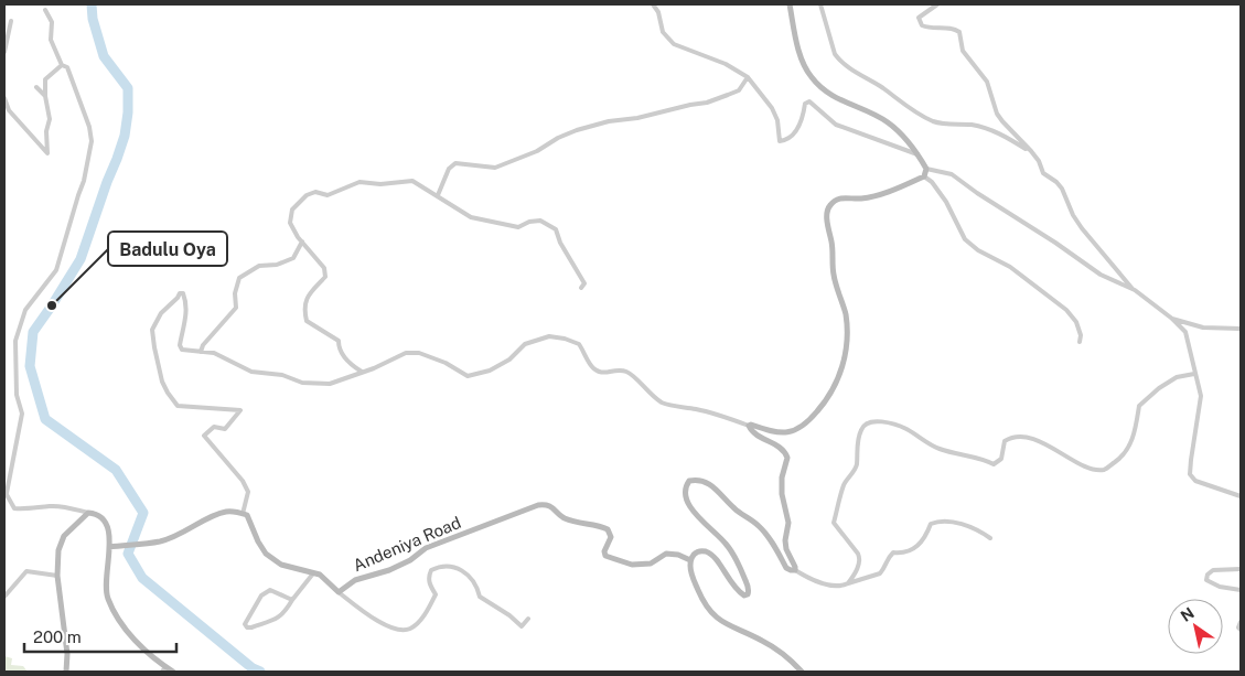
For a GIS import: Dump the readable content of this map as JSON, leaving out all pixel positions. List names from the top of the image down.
{
  "streets": {
    "street": ["Andeniya Road"]
  },
  "places": ["Badulu Oya"],
  "scale_bar": "200 m",
  "north": "top left"
}
